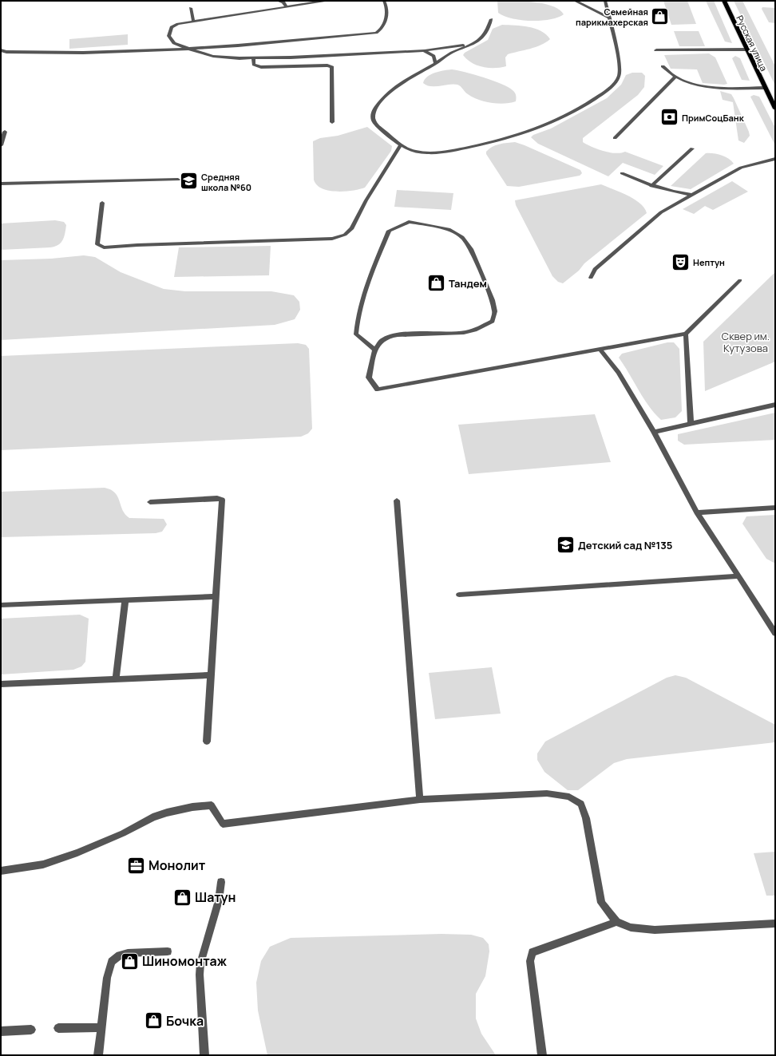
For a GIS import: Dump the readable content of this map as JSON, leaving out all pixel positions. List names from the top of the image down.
{
  "streets": {
    "main road": ["Русская улица"]
  },
  "parks": ["Cквер им. Кутузова"],
  "places": {
    "shop": [
      "Семейная парикмахерская",
      "Тандем",
      "Шатун",
      "Шиномонтаж",
      "Бочка"
    ],
    "bank": ["ПримСоцБанк"],
    "school or university": ["Средняя школа №60", "Детский сад №135"],
    "theatre": ["Нептун"],
    "office": ["Монолит"]
  }
}
